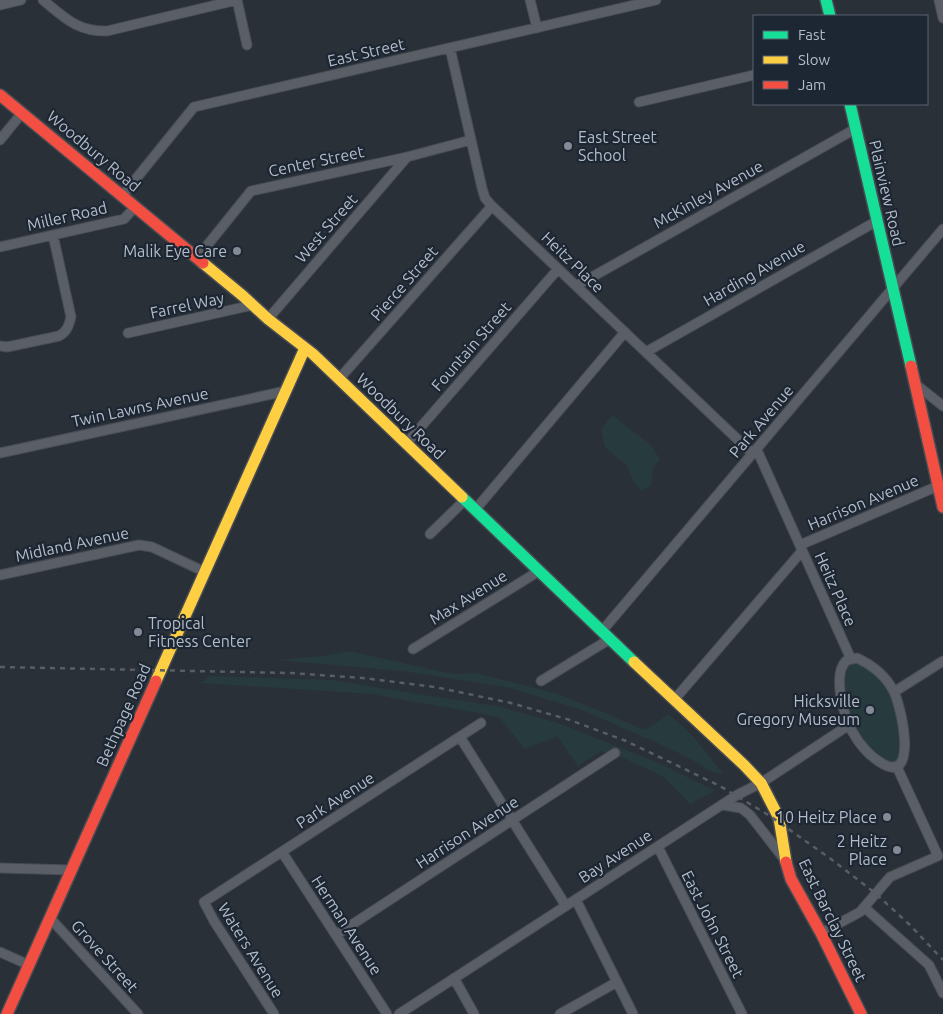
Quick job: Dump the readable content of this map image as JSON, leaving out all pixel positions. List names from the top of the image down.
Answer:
{
  "streets": {
    "main road": [
      "Woodbury Road",
      "Plainview Road",
      "Bethpage Road",
      "East Barclay Street"
    ],
    "street": [
      "East Street",
      "Center Street",
      "McKinley Avenue",
      "Miller Road",
      "West Street",
      "Heitz Place",
      "Harding Avenue",
      "Pierce Street",
      "Farrel Way",
      "Fountain Street",
      "Twin Lawns Avenue",
      "Park Avenue",
      "Harrison Avenue",
      "Midland Avenue",
      "Max Avenue",
      "Bay Avenue",
      "East John Street",
      "Herman Avenue",
      "Waters Avenue",
      "Grove Street"
    ]
  },
  "crossings": [
    ["East Street", "Woodbury Road"],
    ["East Street", "Heitz Place"],
    ["Woodbury Road", "Center Street"],
    ["Woodbury Road", "Miller Road"],
    ["Woodbury Road", "West Street"],
    ["Woodbury Road", "Pierce Street"],
    ["Woodbury Road", "Farrel Way"],
    ["Woodbury Road", "Fountain Street"],
    ["Woodbury Road", "Park Avenue"],
    ["Woodbury Road", "Harrison Avenue"],
    ["Woodbury Road", "Max Avenue"],
    ["Woodbury Road", "Bethpage Road"],
    ["Woodbury Road", "Bay Avenue"],
    ["Woodbury Road", "East Barclay Street"],
    ["Center Street", "West Street"],
    ["Center Street", "Heitz Place"],
    ["Plainview Road", "McKinley Avenue"],
    ["Plainview Road", "Harding Avenue"],
    ["Plainview Road", "Park Avenue"],
    ["Plainview Road", "Harrison Avenue"],
    ["McKinley Avenue", "Heitz Place"],
    ["Heitz Place", "Harding Avenue"],
    ["Heitz Place", "Pierce Street"],
    ["Heitz Place", "Fountain Street"],
    ["Heitz Place", "Park Avenue"],
    ["Heitz Place", "Harrison Avenue"],
    ["Twin Lawns Avenue", "Bethpage Road"],
    ["Park Avenue", "Herman Avenue"],
    ["Park Avenue", "Waters Avenue"],
    ["Harrison Avenue", "Herman Avenue"],
    ["Midland Avenue", "Bethpage Road"],
    ["Bethpage Road", "Grove Street"],
    ["Bay Avenue", "East Barclay Street"],
    ["Bay Avenue", "East John Street"]
  ],
  "places": [
    "East Street School",
    "Malik Eye Care",
    "Tropical Fitness Center",
    "Hicksville Gregory Museum",
    "10 Heitz Place",
    "2 Heitz Place"
  ],
  "legend": ["Fast", "Slow", "Jam"]
}
